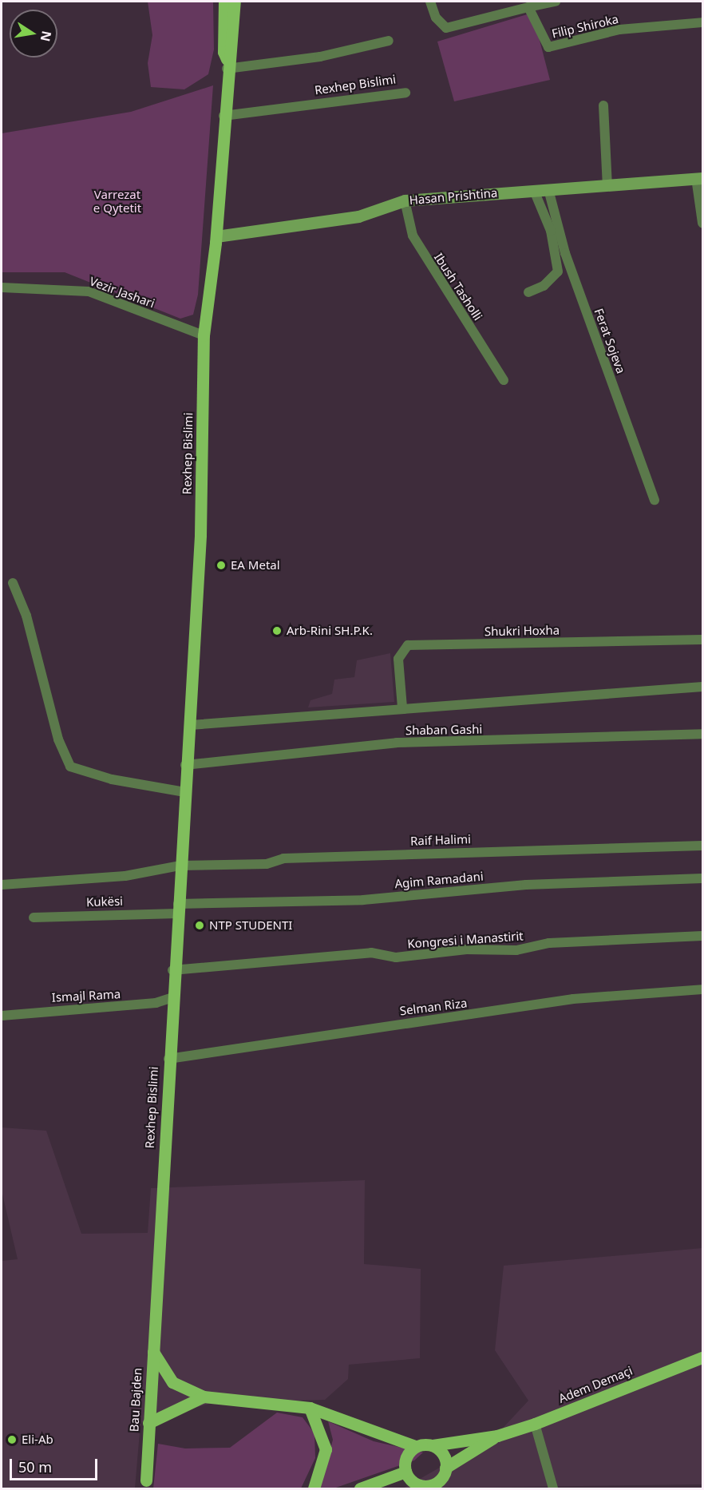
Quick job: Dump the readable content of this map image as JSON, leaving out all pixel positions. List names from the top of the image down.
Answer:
{
  "streets": {
    "main road": ["Rexhep Bislimi", "Adem Demaçi", "Bau Bajden"],
    "street": [
      "Filip Shiroka",
      "Hasan Prishtina",
      "Ibush Tasholli",
      "Vezir Jashari",
      "Ferat Sojeva",
      "Shukri Hoxha",
      "Shaban Gashi",
      "Raif Halimi",
      "Agim Ramadani",
      "Kukësi",
      "Kongresi i Manastirit",
      "Ismajl Rama",
      "Selman Riza"
    ]
  },
  "crossings": [
    ["Rexhep Bislimi", "Hasan Prishtina"],
    ["Rexhep Bislimi", "Vezir Jashari"],
    ["Rexhep Bislimi", "Shaban Gashi"],
    ["Rexhep Bislimi", "Raif Halimi"],
    ["Rexhep Bislimi", "Agim Ramadani"],
    ["Rexhep Bislimi", "Kukësi"],
    ["Rexhep Bislimi", "Kongresi i Manastirit"],
    ["Rexhep Bislimi", "Ismajl Rama"],
    ["Rexhep Bislimi", "Selman Riza"],
    ["Rexhep Bislimi", "Bau Bajden"],
    ["Hasan Prishtina", "Ibush Tasholli"],
    ["Hasan Prishtina", "Ferat Sojeva"],
    ["Agim Ramadani", "Kukësi"]
  ],
  "parks": ["Varrezat e Qytetit"],
  "places": [
    "EA Metal",
    "Arb-Rini SH.P.K.",
    "NTP STUDENTI",
    "Eli-Ab"
  ],
  "scale_bar": "50 m",
  "north": "right"
}
